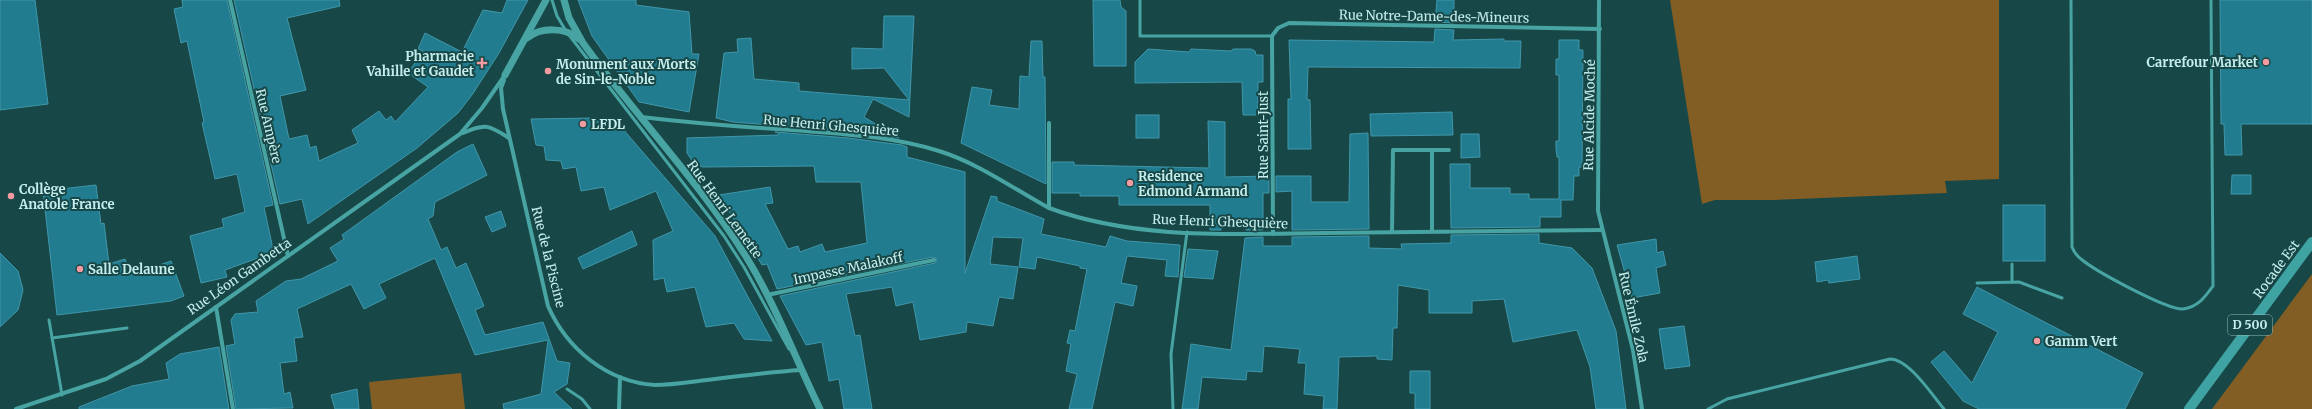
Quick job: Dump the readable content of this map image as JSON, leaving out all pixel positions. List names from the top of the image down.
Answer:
{
  "streets": {
    "main road": ["Rocade Est", "D 500"],
    "street": [
      "Rue Notre-Dame-des-Mineurs",
      "Rue Alcide Moché",
      "Rue Henri Ghesquière",
      "Rue Ampère",
      "Rue Saint-Just",
      "Rue Henri Lemette",
      "Rue de la Piscine",
      "Impasse Malakoff",
      "Rue Léon Gambetta",
      "Rue Émile Zola"
    ]
  },
  "crossings": [
    ["Rue Notre-Dame-des-Mineurs", "Rue Alcide Moché"],
    ["Rue Notre-Dame-des-Mineurs", "Rue Saint-Just"],
    ["Rue Alcide Moché", "Rue Henri Ghesquière"],
    ["Rue Alcide Moché", "Rue Émile Zola"],
    ["Rue Henri Ghesquière", "Rue Saint-Just"],
    ["Rue Henri Ghesquière", "Rue Henri Lemette"],
    ["Rue Henri Ghesquière", "Rue Émile Zola"],
    ["Rue Ampère", "Rue Léon Gambetta"],
    ["Rue Henri Lemette", "Rue de la Piscine"],
    ["Rue Henri Lemette", "Impasse Malakoff"],
    ["Rue de la Piscine", "Rue Léon Gambetta"]
  ],
  "places": {
    "other": [
      "Carrefour Market",
      "Monument aux Morts de Sin-le-Noble",
      "LFDL",
      "Residence Edmond Armand",
      "Collège Anatole France",
      "Salle Delaune",
      "Gamm Vert"
    ],
    "health": ["Pharmacie Vahille et Gaudet"]
  }
}
